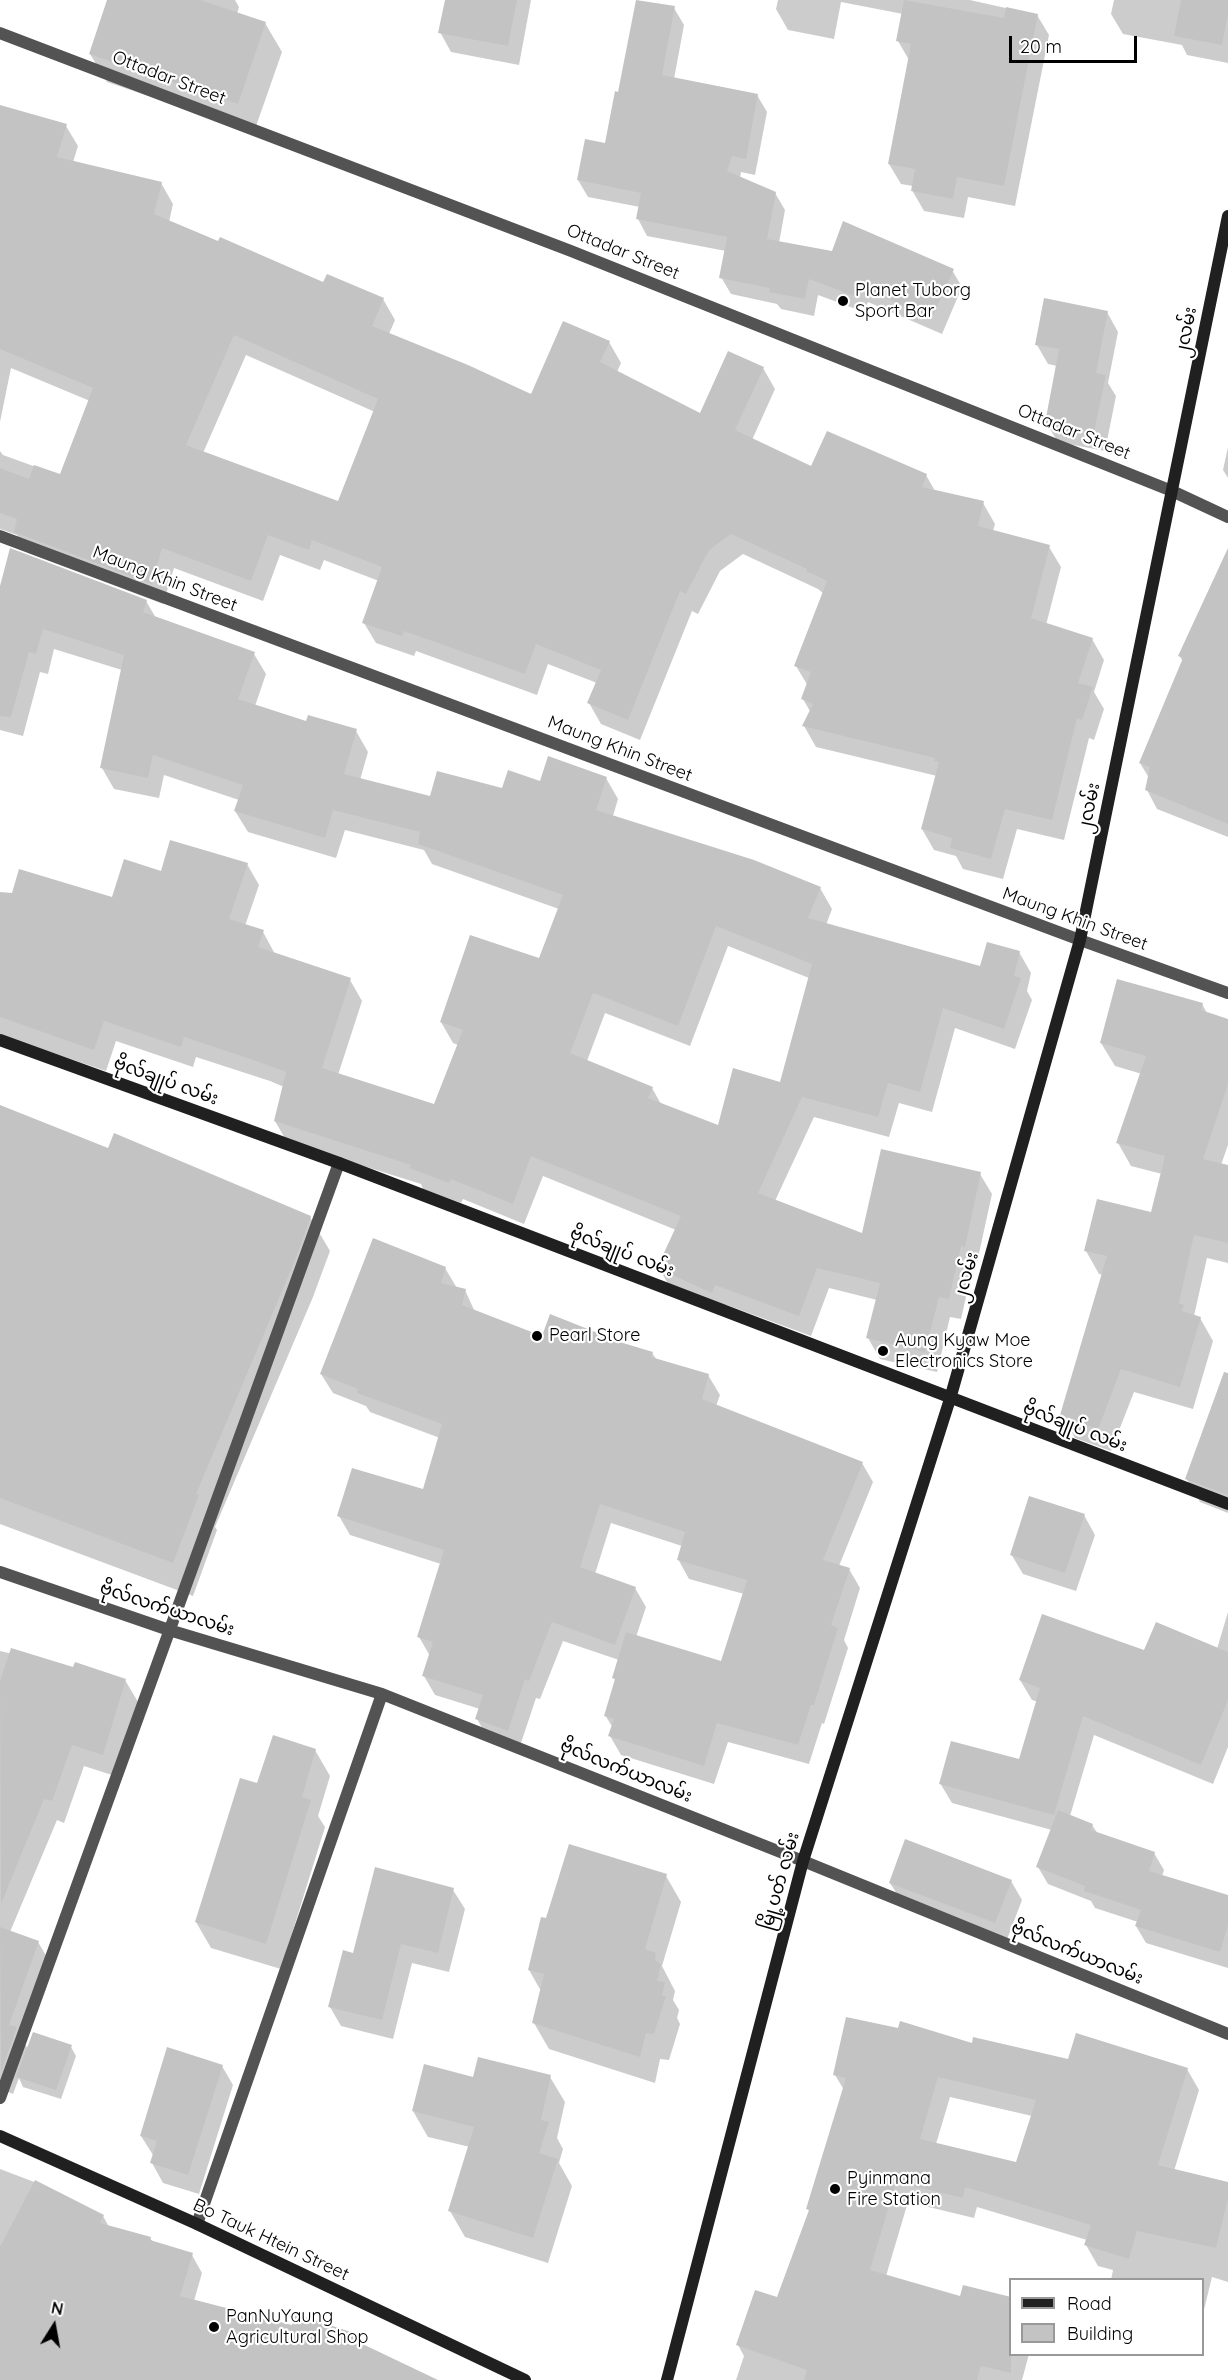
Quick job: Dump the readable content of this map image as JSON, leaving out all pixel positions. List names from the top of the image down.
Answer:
{
  "streets": {
    "street": [
      "Ottadar Street",
      "၂လမ်း",
      "Maung Khin Street",
      "ဗိုလ်ချုပ် လမ်း",
      "ဗိုလ်လက်ယာလမ်း",
      "မြို့ပတ် လမ်း",
      "Bo Tauk Htein Street"
    ]
  },
  "crossings": [
    ["Ottadar Street", "၂လမ်း"],
    ["၂လမ်း", "Maung Khin Street"],
    ["၂လမ်း", "ဗိုလ်ချုပ် လမ်း"],
    ["၂လမ်း", "မြို့ပတ် လမ်း"],
    ["ဗိုလ်ချုပ် လမ်း", "မြို့ပတ် လမ်း"],
    ["ဗိုလ်လက်ယာလမ်း", "မြို့ပတ် လမ်း"]
  ],
  "places": [
    "Planet Tuborg Sport Bar",
    "Pearl Store",
    "Aung Kyaw Moe Electronics Store",
    "Pyinmana Fire Station",
    "PanNuYaung Agricultural Shop"
  ],
  "legend": ["Road", "Building"],
  "scale_bar": "20 m",
  "north": "top"
}
